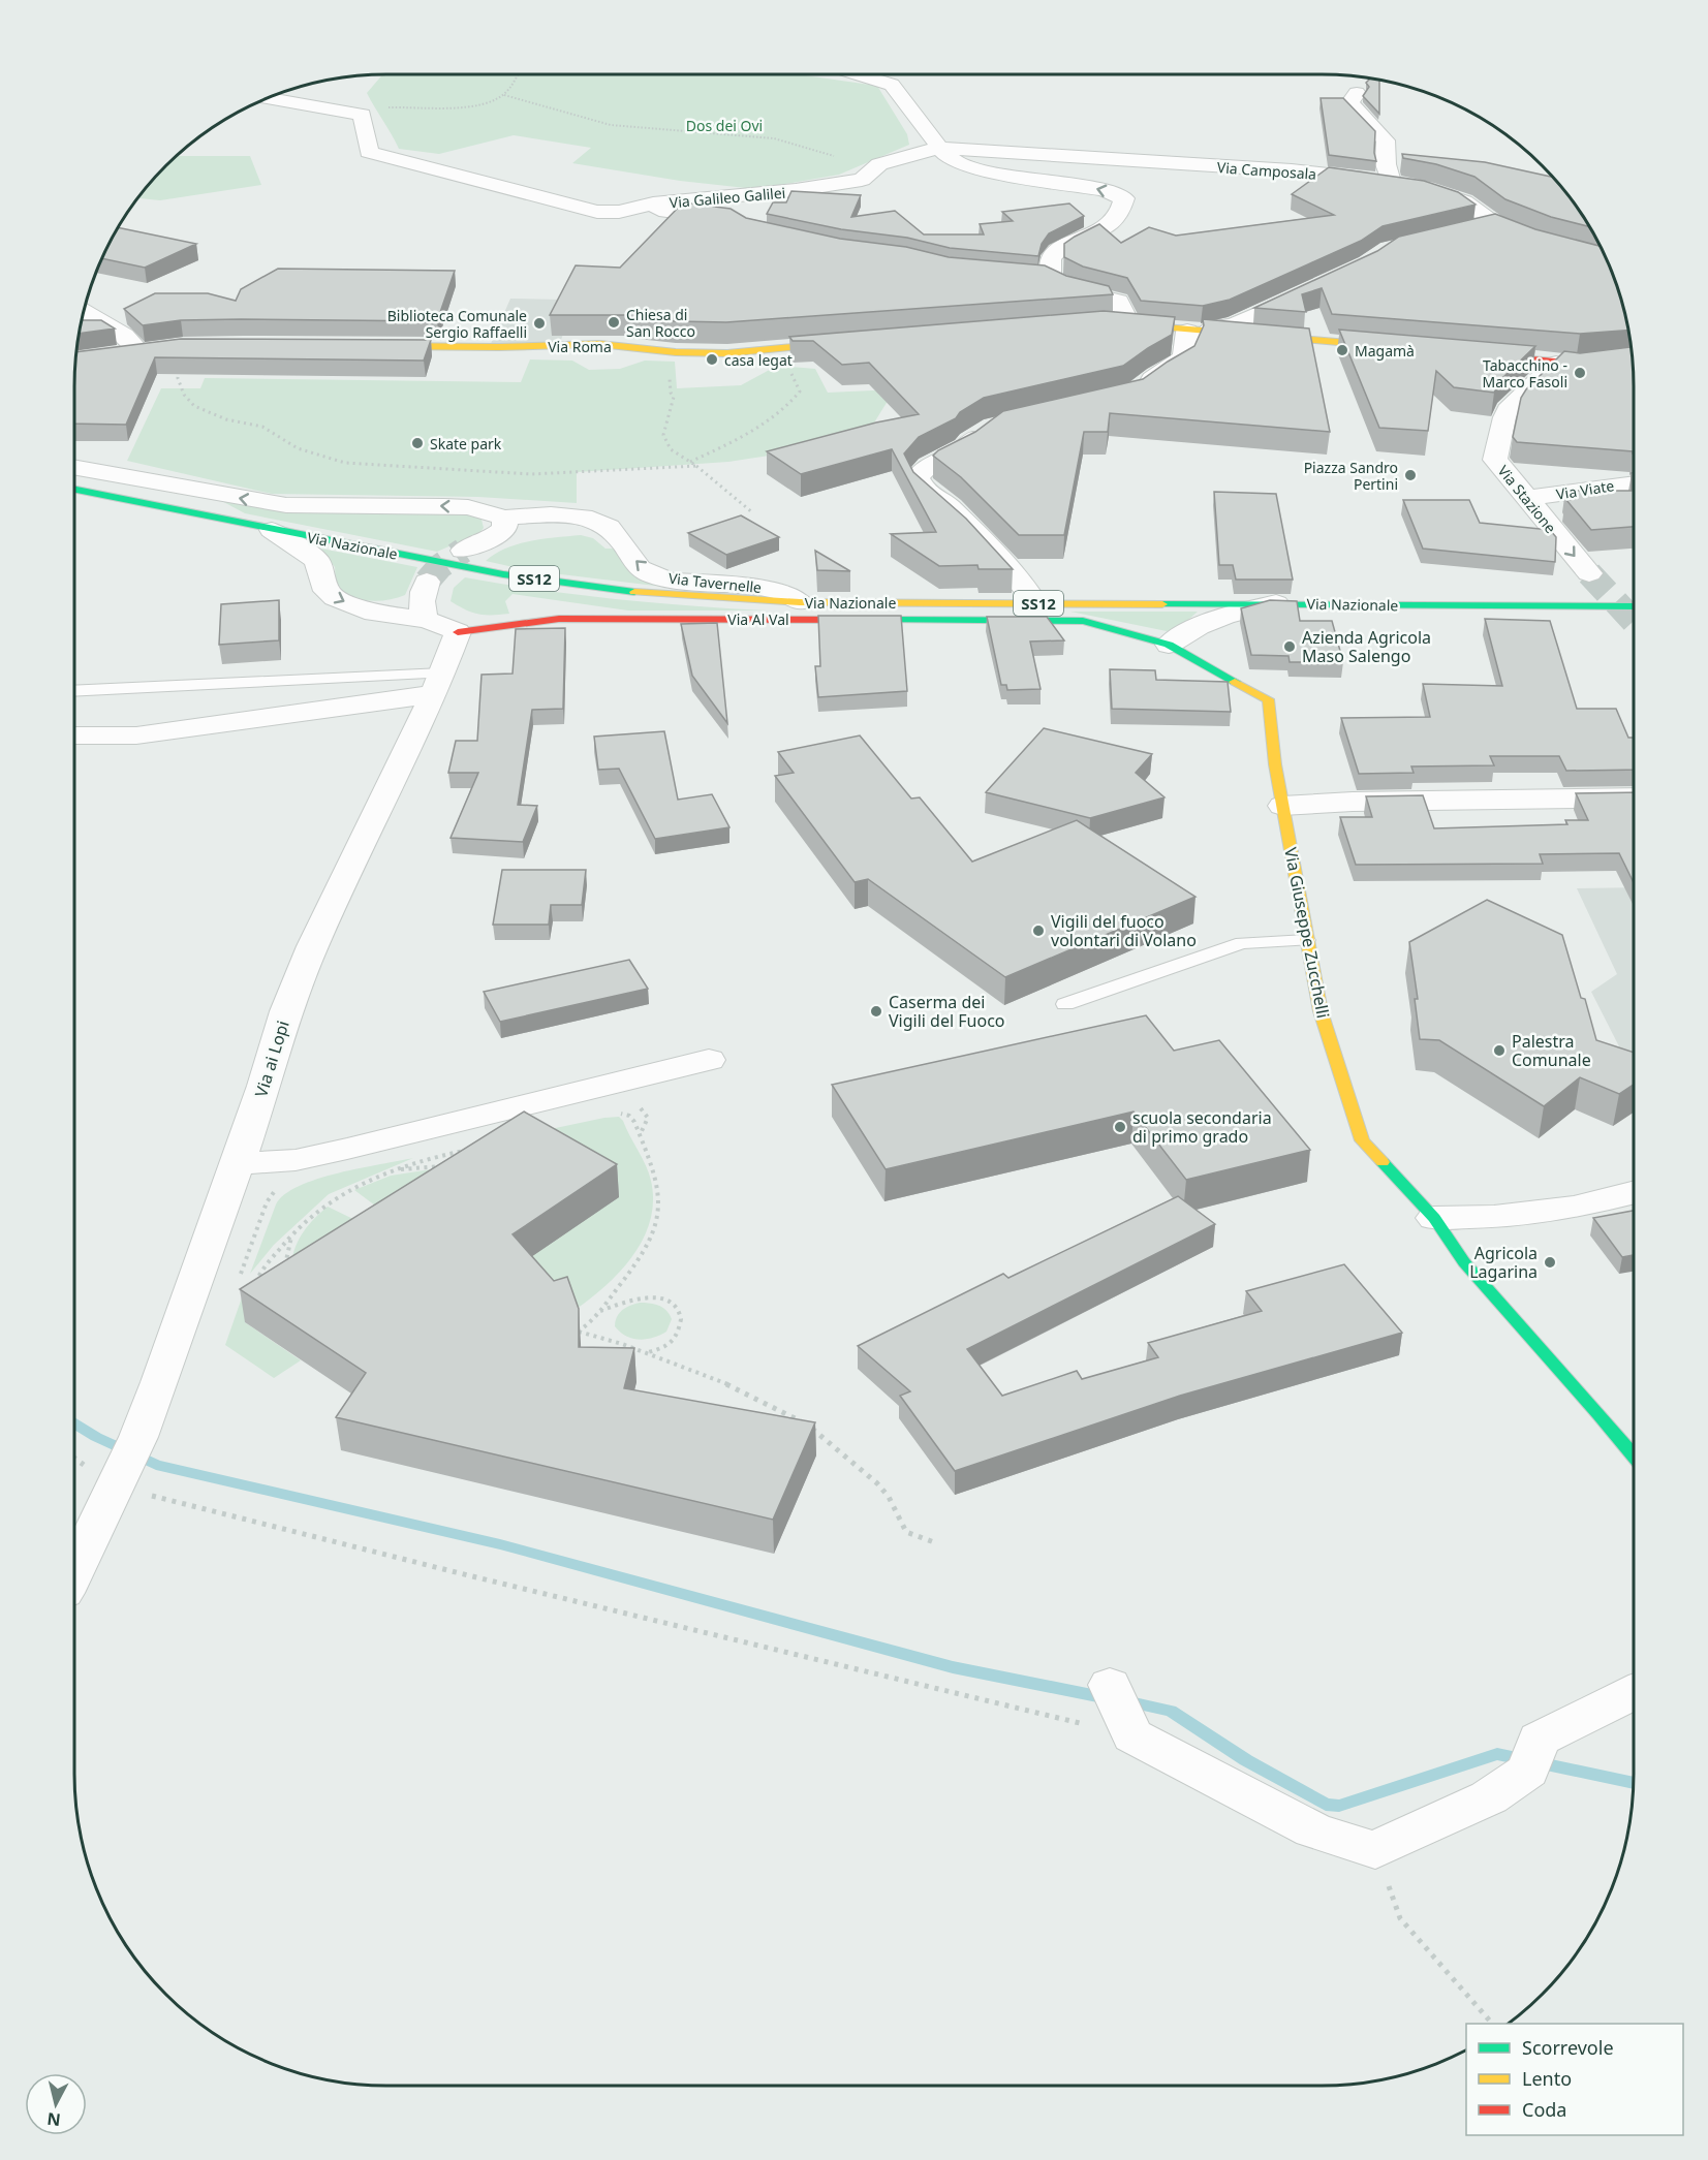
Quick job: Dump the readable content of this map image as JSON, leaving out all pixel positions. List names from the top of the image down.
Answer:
{
  "streets": {
    "street": [
      "Via Camposala",
      "Via Galileo Galilei",
      "Via Roma",
      "Via Viate",
      "Via Stazione",
      "Via Nazionale",
      "SS12",
      "Via Tavernelle",
      "Via Al Val",
      "Via Giuseppe Zucchelli",
      "Via ai Lopi"
    ]
  },
  "crossings": [
    ["Via Camposala", "Via Galileo Galilei"],
    ["Via Viate", "Via Stazione"],
    ["Via Nazionale", "Via Tavernelle"],
    ["Via Al Val", "Via Giuseppe Zucchelli"]
  ],
  "one_way": ["Via Stazione"],
  "parks": ["Dos dei Ovi"],
  "places": [
    "Chiesa di San Rocco",
    "Biblioteca Comunale Sergio Raffaelli",
    "Magamà",
    "casa legat",
    "Tabacchino - Marco Fasoli",
    "Skate park",
    "Piazza Sandro Pertini",
    "Azienda Agricola Maso Salengo",
    "Vigili del fuoco volontari di Volano",
    "Caserma dei Vigili del Fuoco",
    "Palestra Comunale",
    "scuola secondaria di primo grado",
    "Agricola Lagarina"
  ],
  "legend": ["Scorrevole", "Lento", "Coda"],
  "north": "bottom"
}
